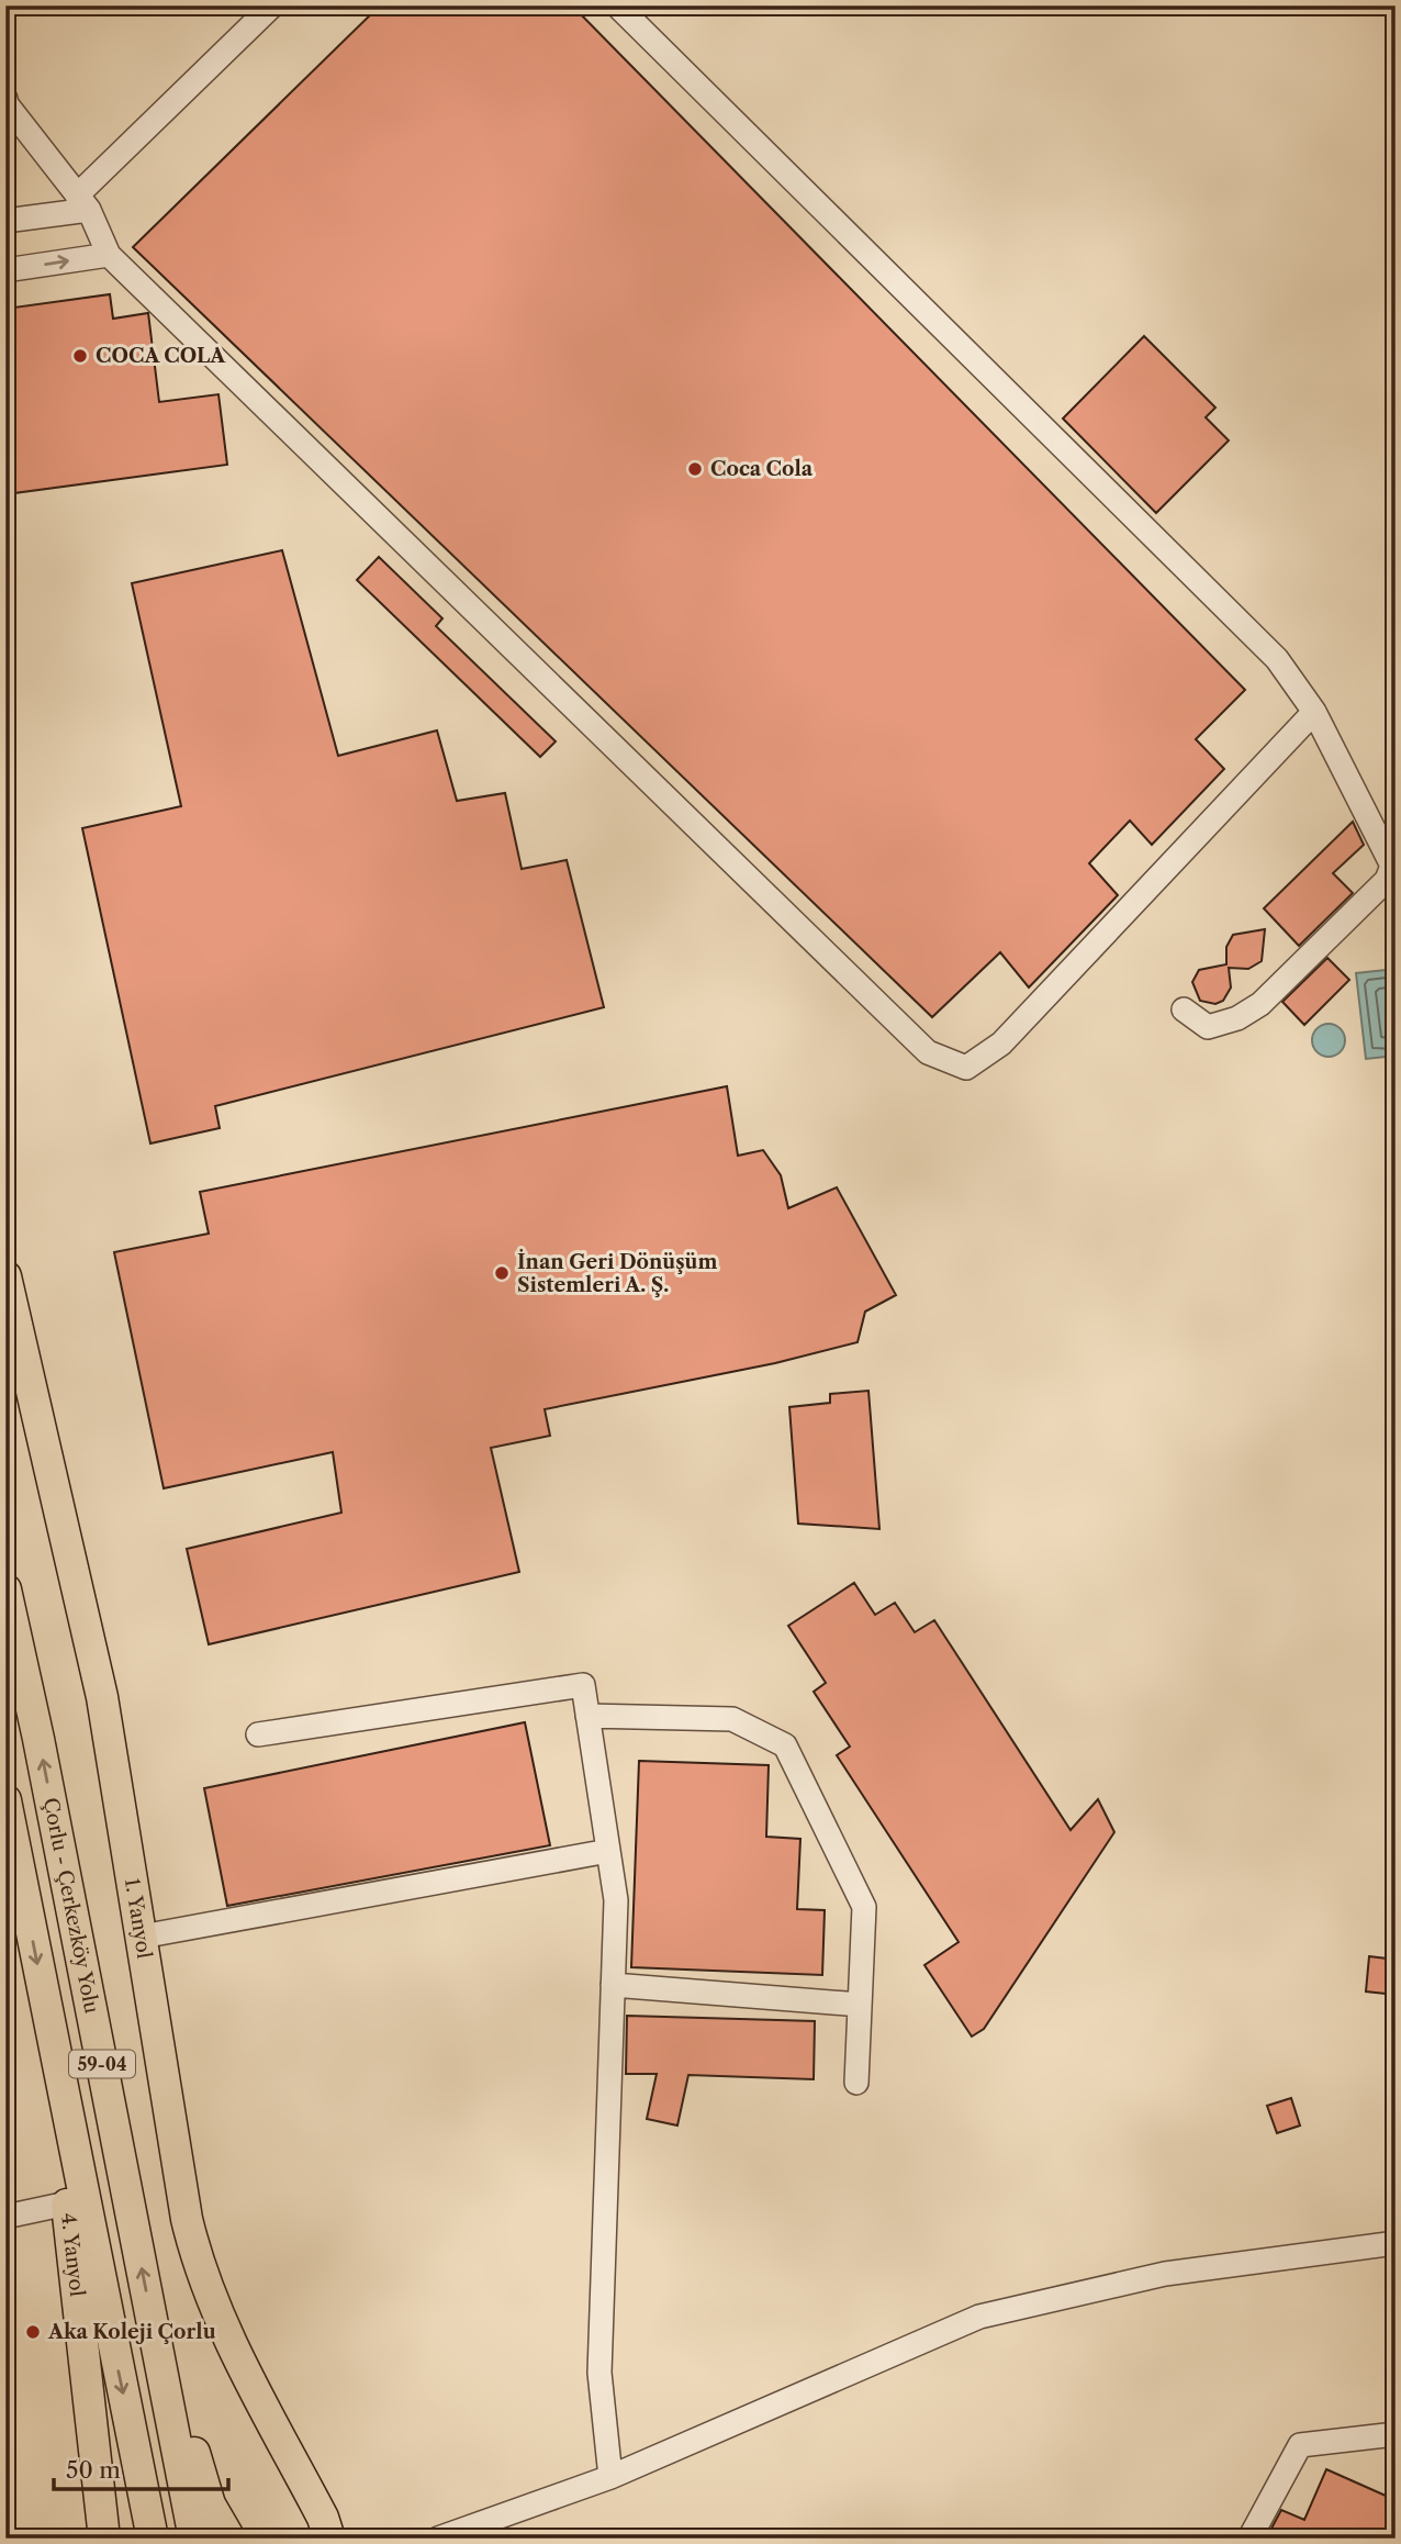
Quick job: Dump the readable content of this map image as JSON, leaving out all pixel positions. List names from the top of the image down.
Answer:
{
  "streets": {
    "main road": [
      "Çorlu - Çerkezköy Yolu",
      "1. Yanyol",
      "59-04",
      "4. Yanyol"
    ]
  },
  "crossings": [
    ["59-04", "4. Yanyol"]
  ],
  "places": [
    "COCA COLA",
    "Coca Cola",
    "İnan Geri Dönüşüm Sistemleri A. Ş.",
    "Aka Koleji Çorlu"
  ],
  "scale_bar": "50 m"
}
